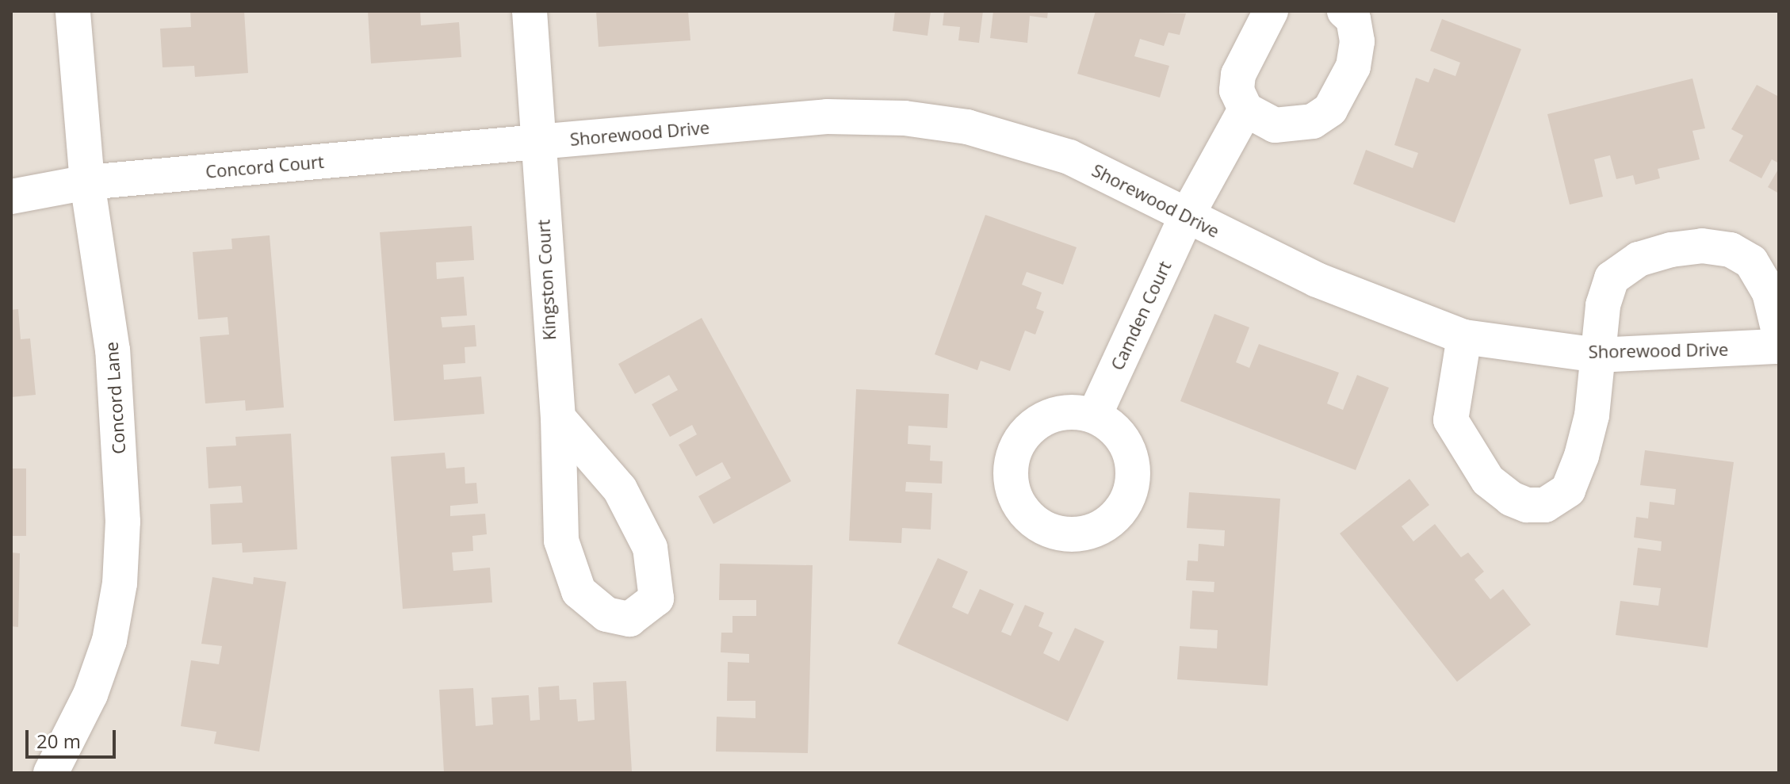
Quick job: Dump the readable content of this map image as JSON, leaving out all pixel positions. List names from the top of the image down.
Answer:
{
  "streets": {
    "street": [
      "Shorewood Drive",
      "Concord Court",
      "Kingston Court",
      "Camden Court",
      "Concord Lane"
    ]
  },
  "crossings": [
    ["Shorewood Drive", "Concord Court"],
    ["Shorewood Drive", "Kingston Court"],
    ["Shorewood Drive", "Camden Court"],
    ["Concord Court", "Kingston Court"],
    ["Concord Court", "Concord Lane"]
  ],
  "scale_bar": "20 m"
}
